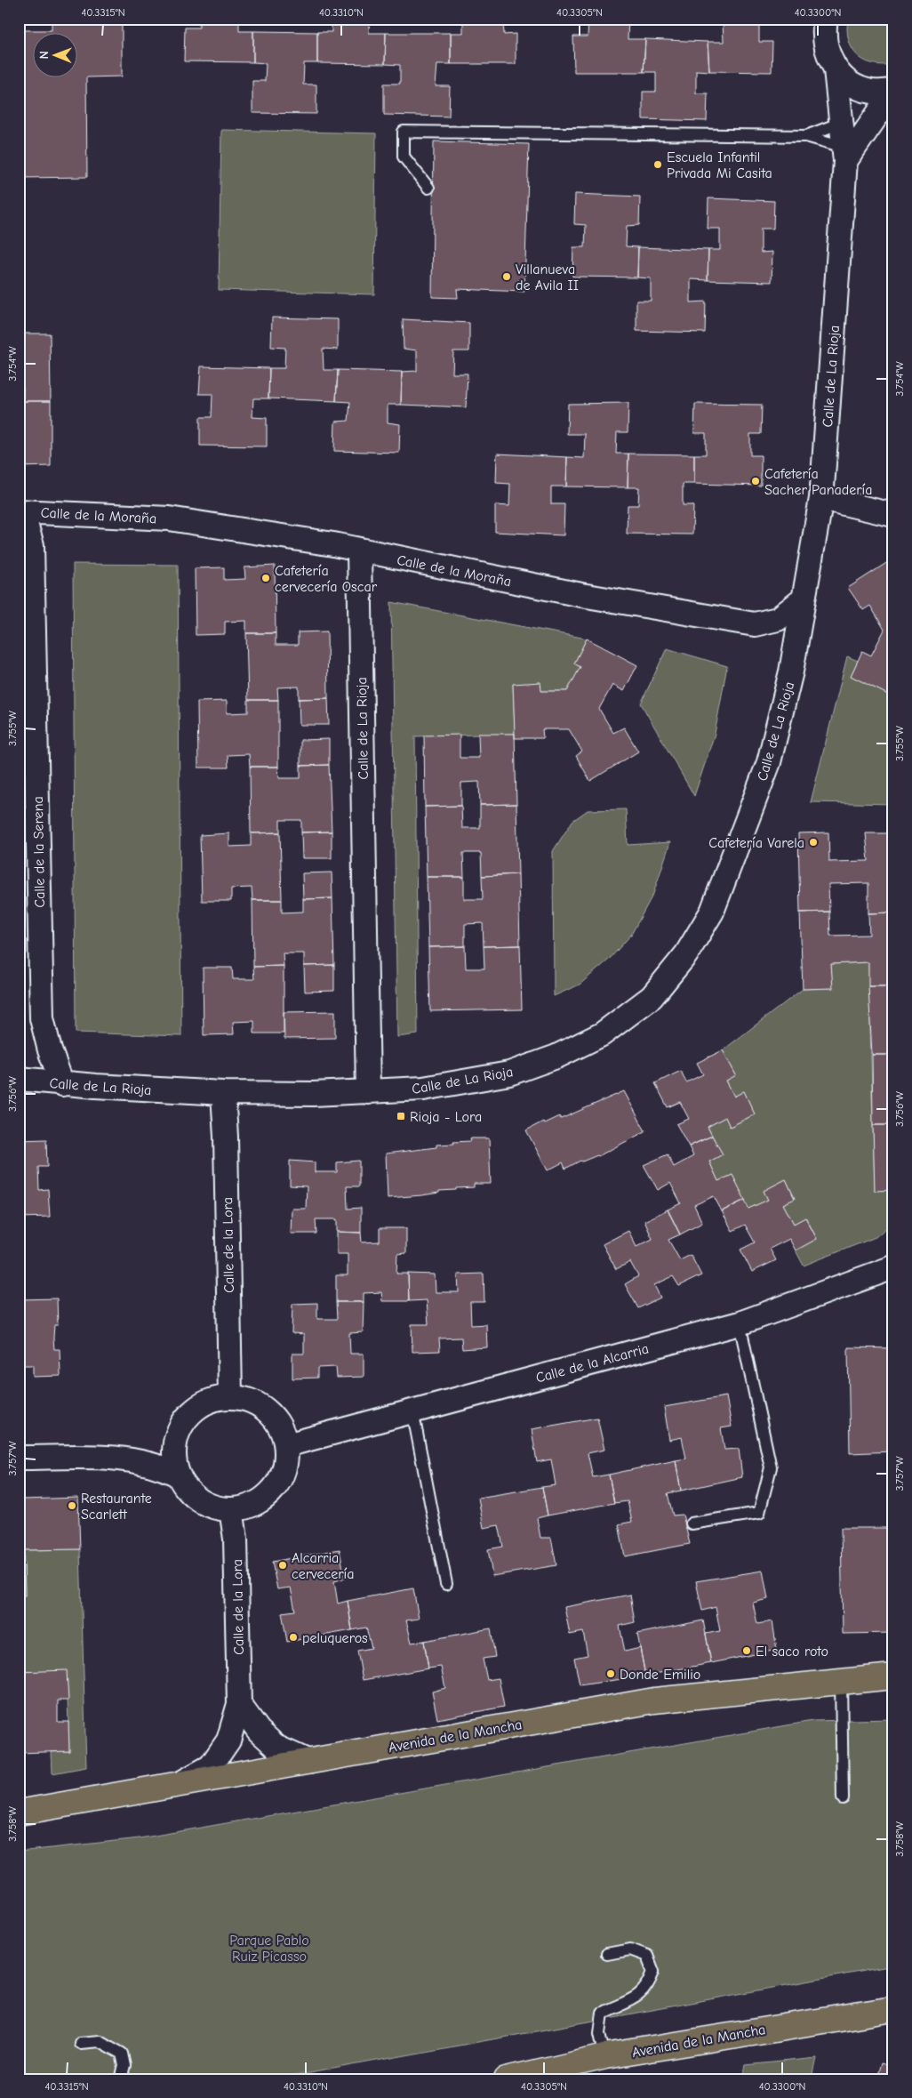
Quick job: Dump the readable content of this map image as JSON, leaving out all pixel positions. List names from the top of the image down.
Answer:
{
  "streets": {
    "main road": ["Avenida de la Mancha"],
    "street": [
      "Calle de La Rioja",
      "Calle de la Moraña",
      "Calle de la Serena",
      "Calle de la Lora",
      "Calle de la Alcarria"
    ]
  },
  "crossings": [
    ["Calle de La Rioja", "Calle de la Moraña"],
    ["Calle de La Rioja", "Calle de la Serena"],
    ["Calle de La Rioja", "Calle de la Lora"],
    ["Calle de la Moraña", "Calle de la Serena"],
    ["Calle de la Lora", "Calle de la Alcarria"],
    ["Calle de la Lora", "Avenida de la Mancha"]
  ],
  "parks": ["Parque Pablo Ruiz Picasso"],
  "places": {
    "other": [
      "Escuela Infantil Privada Mi Casita",
      "Villanueva de Avila II",
      "Cafetería Sacher Panadería",
      "Cafetería cervecería Oscar",
      "Cafetería Varela",
      "Restaurante Scarlett",
      "Alcarria cervecería",
      "peluqueros",
      "El saco roto",
      "Donde Emilio"
    ],
    "transit": ["Rioja - Lora"]
  },
  "north": "left",
  "coordinates": [
    "40.3315°N",
    "40.3310°N",
    "40.3305°N",
    "40.3300°N",
    "3.754°W",
    "3.755°W",
    "3.756°W",
    "3.757°W",
    "3.758°W"
  ]
}
